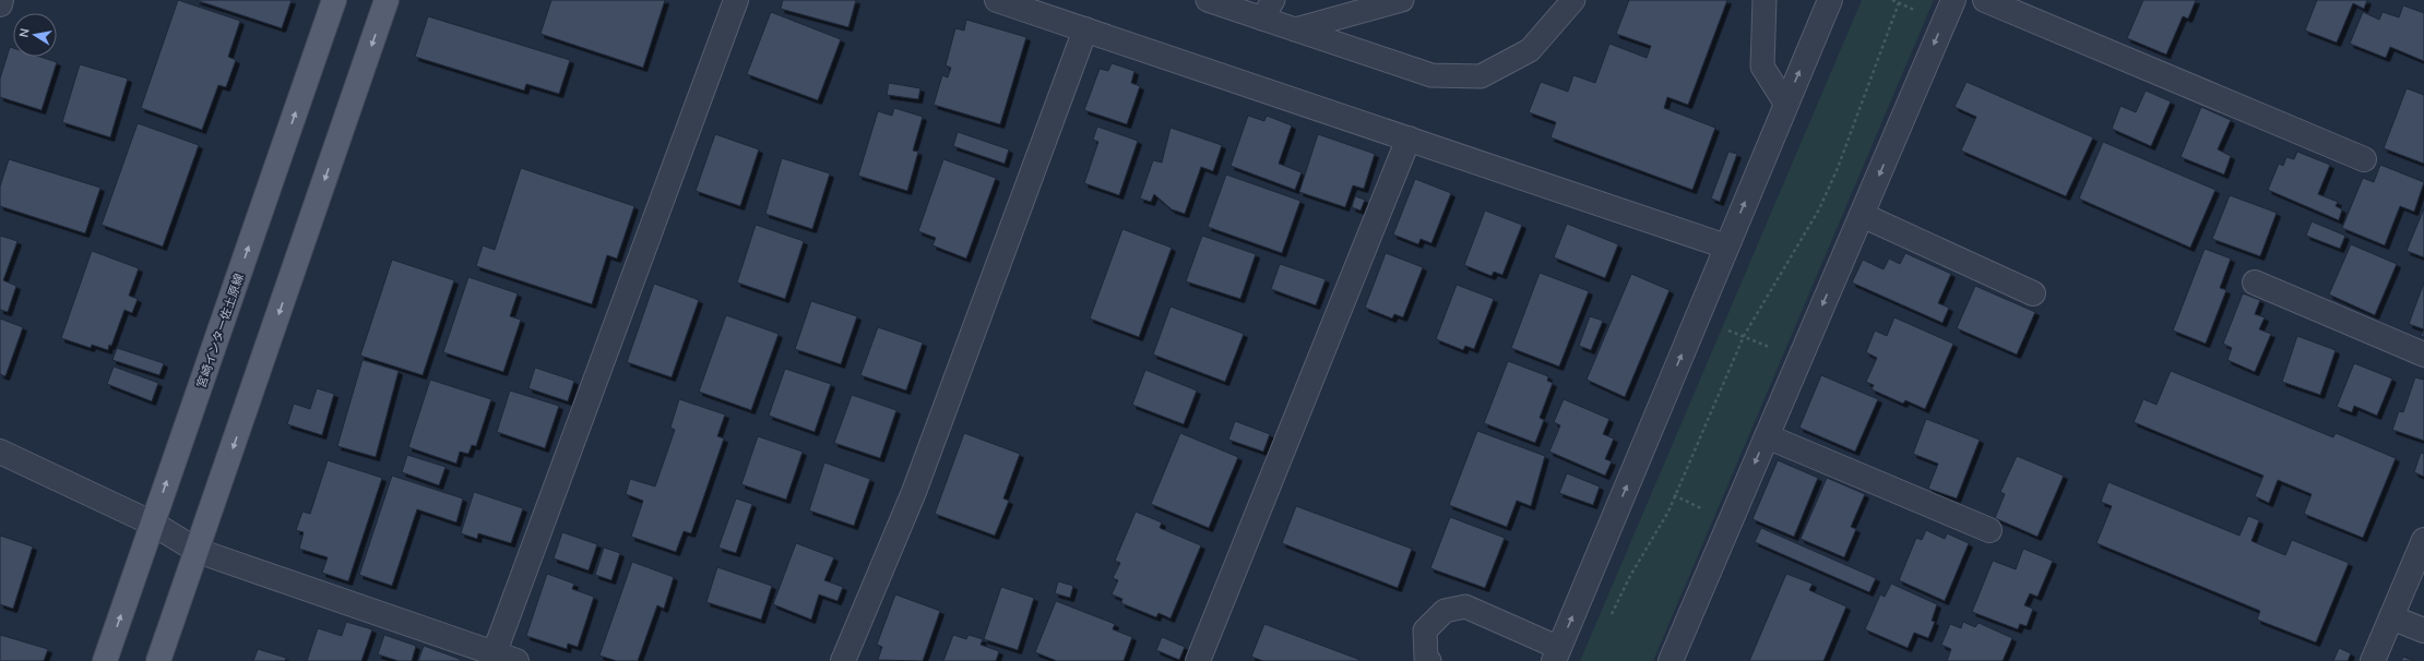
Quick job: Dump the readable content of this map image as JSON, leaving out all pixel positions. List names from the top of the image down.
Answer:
{
  "streets": {
    "main road": ["宮崎インター佐土原線"]
  },
  "north": "left"
}
